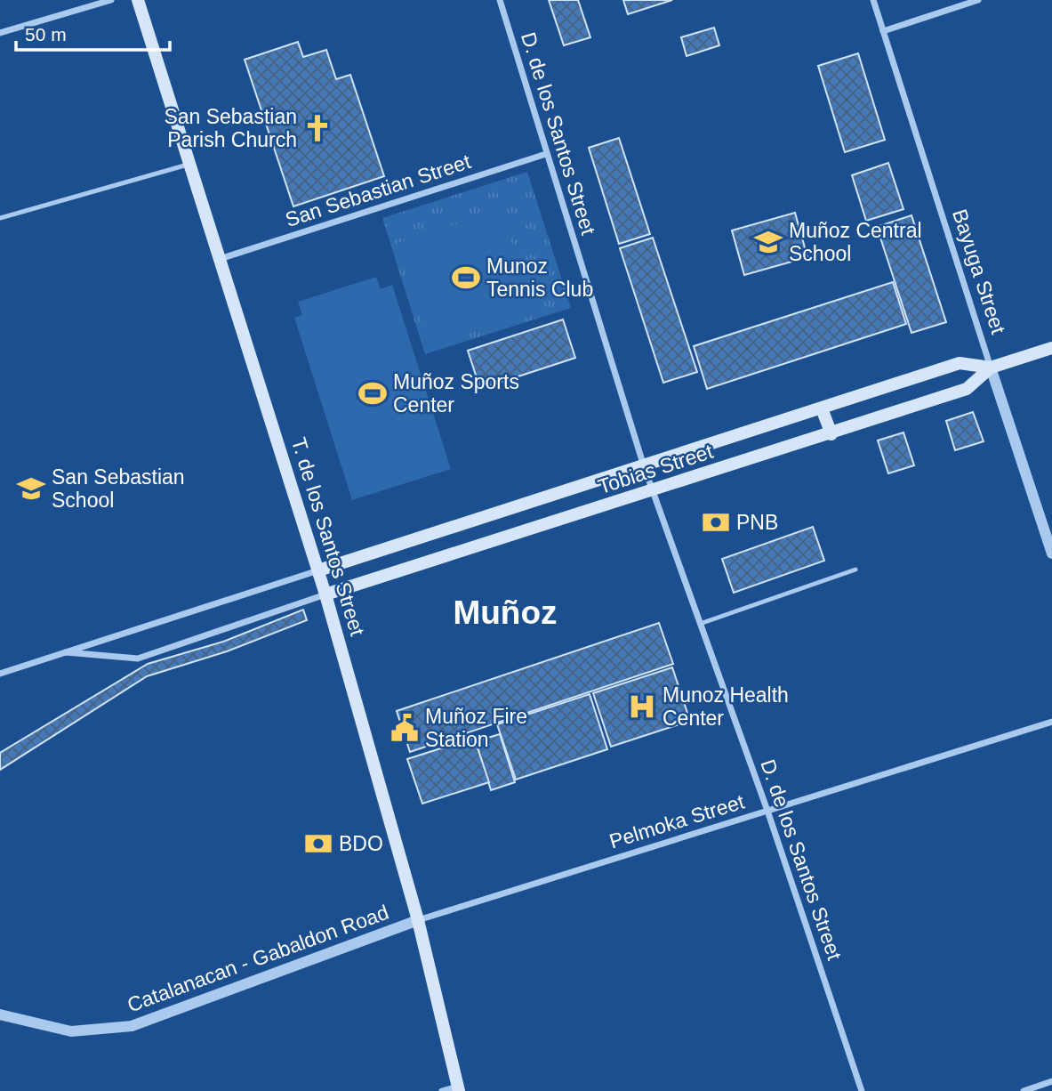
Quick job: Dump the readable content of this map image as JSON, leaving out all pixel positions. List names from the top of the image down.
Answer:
{
  "streets": {
    "main road": ["Tobias Street", "T. de los Santos Street"],
    "street": [
      "D. de los Santos Street",
      "San Sebastian Street",
      "Bayuga Street",
      "Pelmoka Street",
      "Catalanacan - Gabaldon Road"
    ]
  },
  "crossings": [
    ["D. de los Santos Street", "San Sebastian Street"],
    ["D. de los Santos Street", "Tobias Street"],
    ["D. de los Santos Street", "Pelmoka Street"],
    ["San Sebastian Street", "T. de los Santos Street"],
    ["Bayuga Street", "Tobias Street"],
    ["Tobias Street", "T. de los Santos Street"],
    ["T. de los Santos Street", "Pelmoka Street"],
    ["T. de los Santos Street", "Catalanacan - Gabaldon Road"],
    ["Pelmoka Street", "Catalanacan - Gabaldon Road"]
  ],
  "districts": ["Muñoz"],
  "places": {
    "church": ["San Sebastian Parish Church"],
    "school or university": ["Muñoz Central School", "San Sebastian School"],
    "sports": ["Munoz Tennis Club", "Muñoz Sports Center"],
    "bank": ["PNB", "BDO"],
    "hospital": ["Munoz Health Center"],
    "public building": ["Muñoz Fire Station"]
  },
  "scale_bar": "50 m"
}
